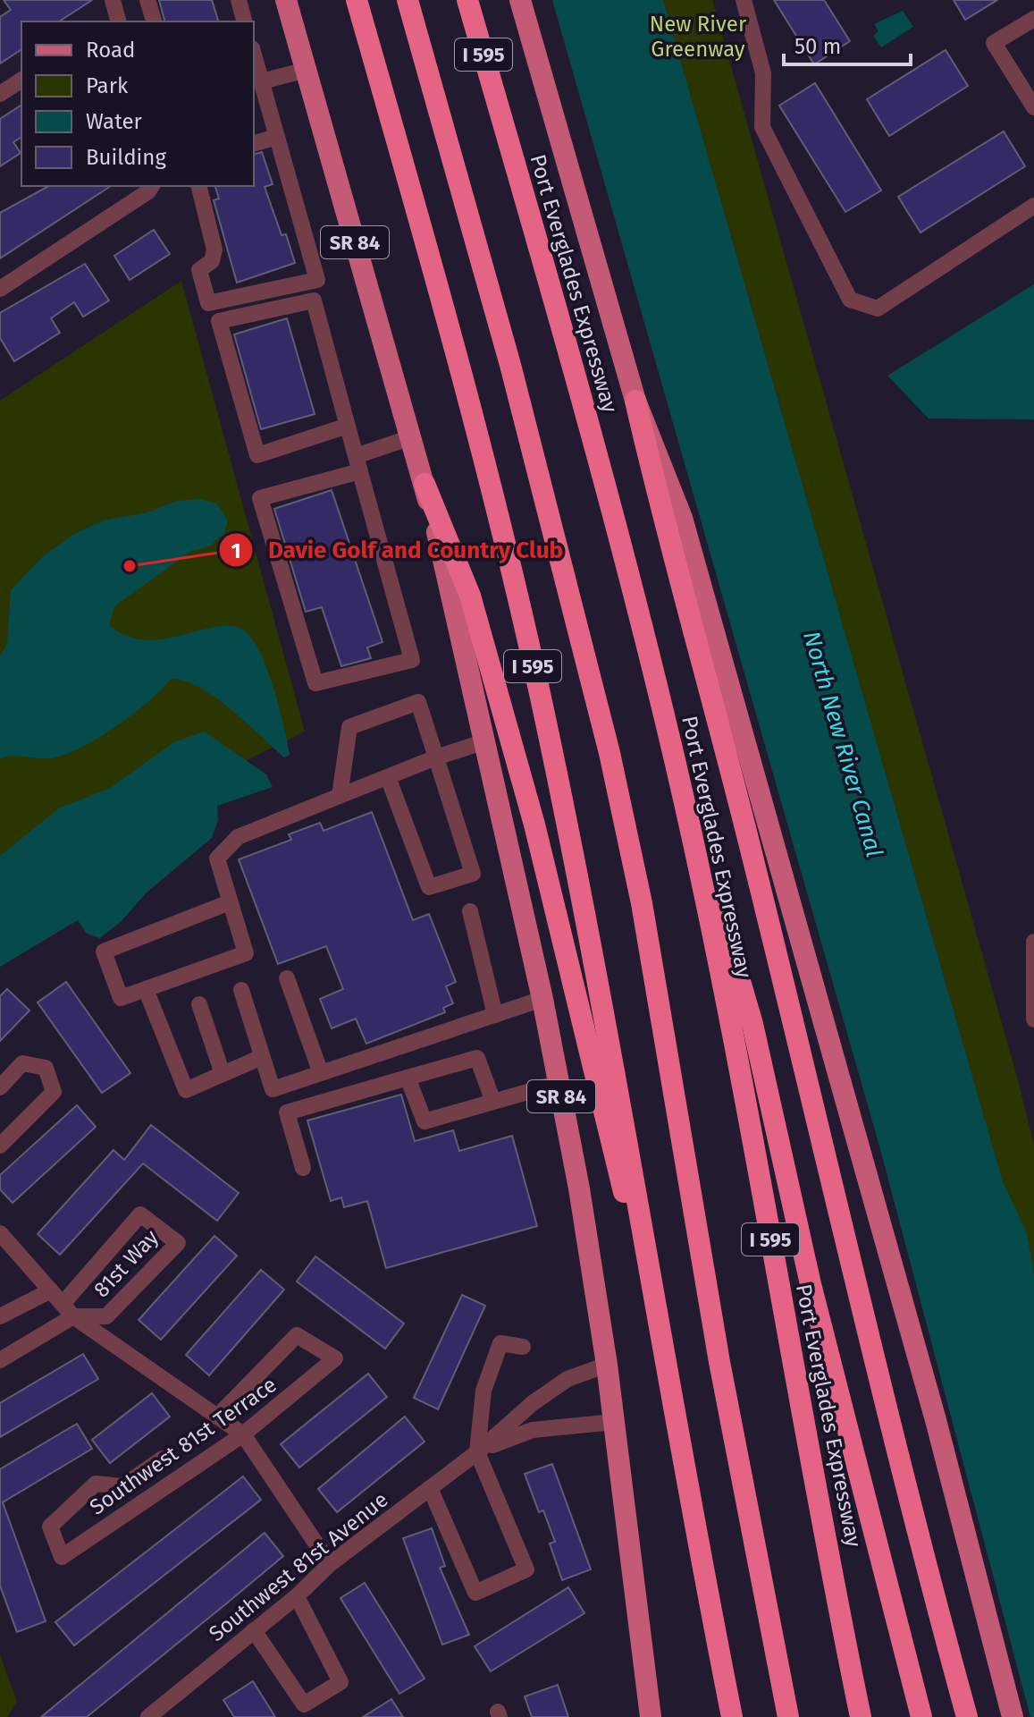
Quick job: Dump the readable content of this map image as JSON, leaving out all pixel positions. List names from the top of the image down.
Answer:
{
  "streets": {
    "highway": ["I 595", "Port Everglades Expressway"],
    "main road": ["SR 84"],
    "street": ["81st Way", "Southwest 81st Terrace", "Southwest 81st Avenue"]
  },
  "crossings": [
    ["SR 84", "Southwest 81st Avenue"]
  ],
  "water": ["North New River Canal"],
  "parks": ["New River Greenway"],
  "places": ["Davie Golf and Country Club"],
  "legend": [
    "Road",
    "Park",
    "Water",
    "Building"
  ],
  "scale_bar": "50 m"
}
